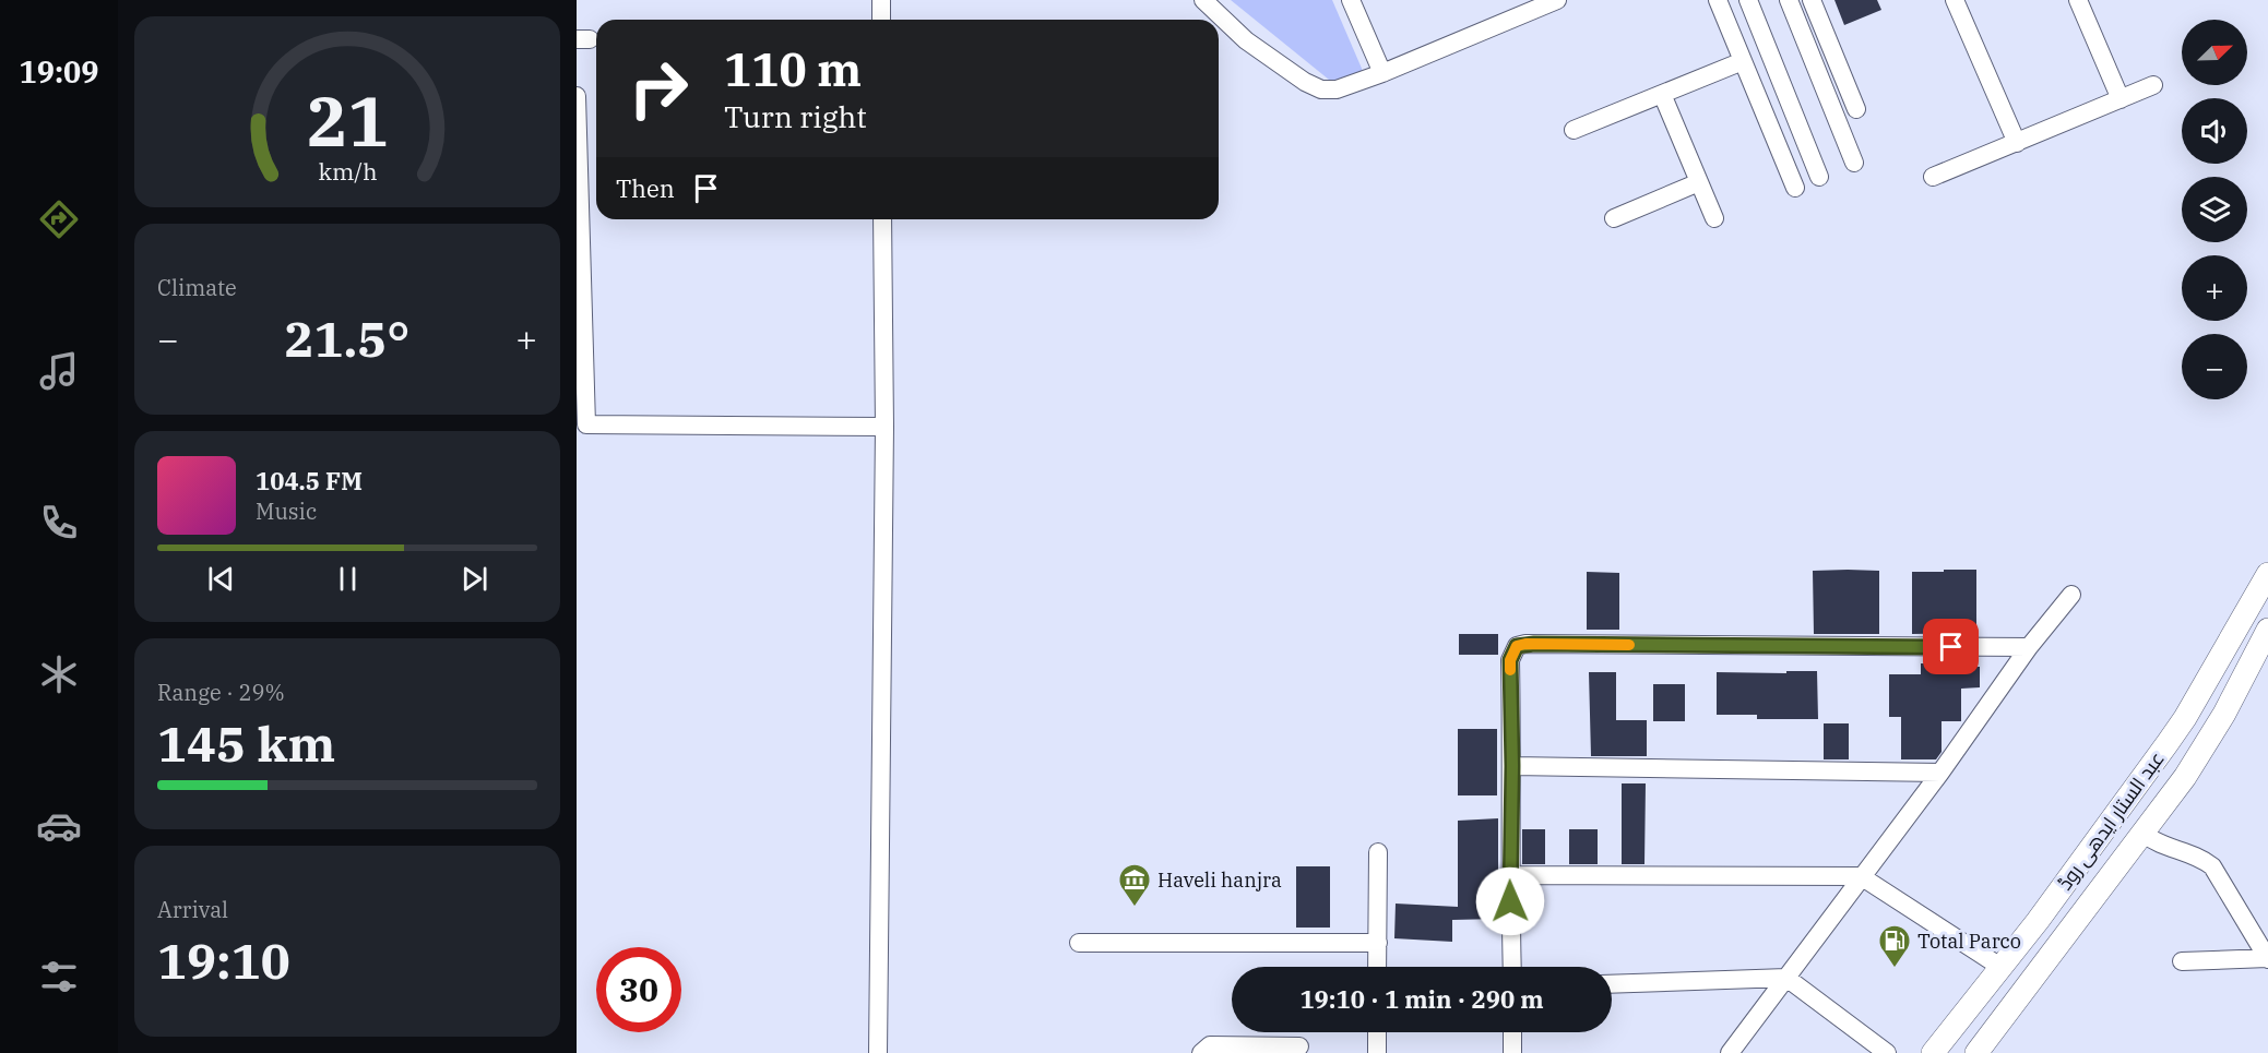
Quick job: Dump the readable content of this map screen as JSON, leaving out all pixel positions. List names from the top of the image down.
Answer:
{
  "streets": {
    "main road": ["عبد الستار ایدھی روڈ"]
  },
  "places": {
    "museum": ["Haveli hanjra"],
    "fuel station": ["Total Parco"]
  },
  "north": "top right",
  "page": {
    "tabs": "19:09",
    "map_buttons": ["+", "−"],
    "turn": ["110 m", "Turn right"],
    "then": "Then",
    "tile": [
      "Climate",
      ["Range · 29%", "145 km"],
      ["Arrival", "19:10"]
    ],
    "heat": ["−", "21.5°", "+"],
    "song": ["104.5 FM", "Music"],
    "limit": "30",
    "trip": "19:10 · 1 min · 290 m",
    "gauge": ["21", "km/h"]
  }
}
